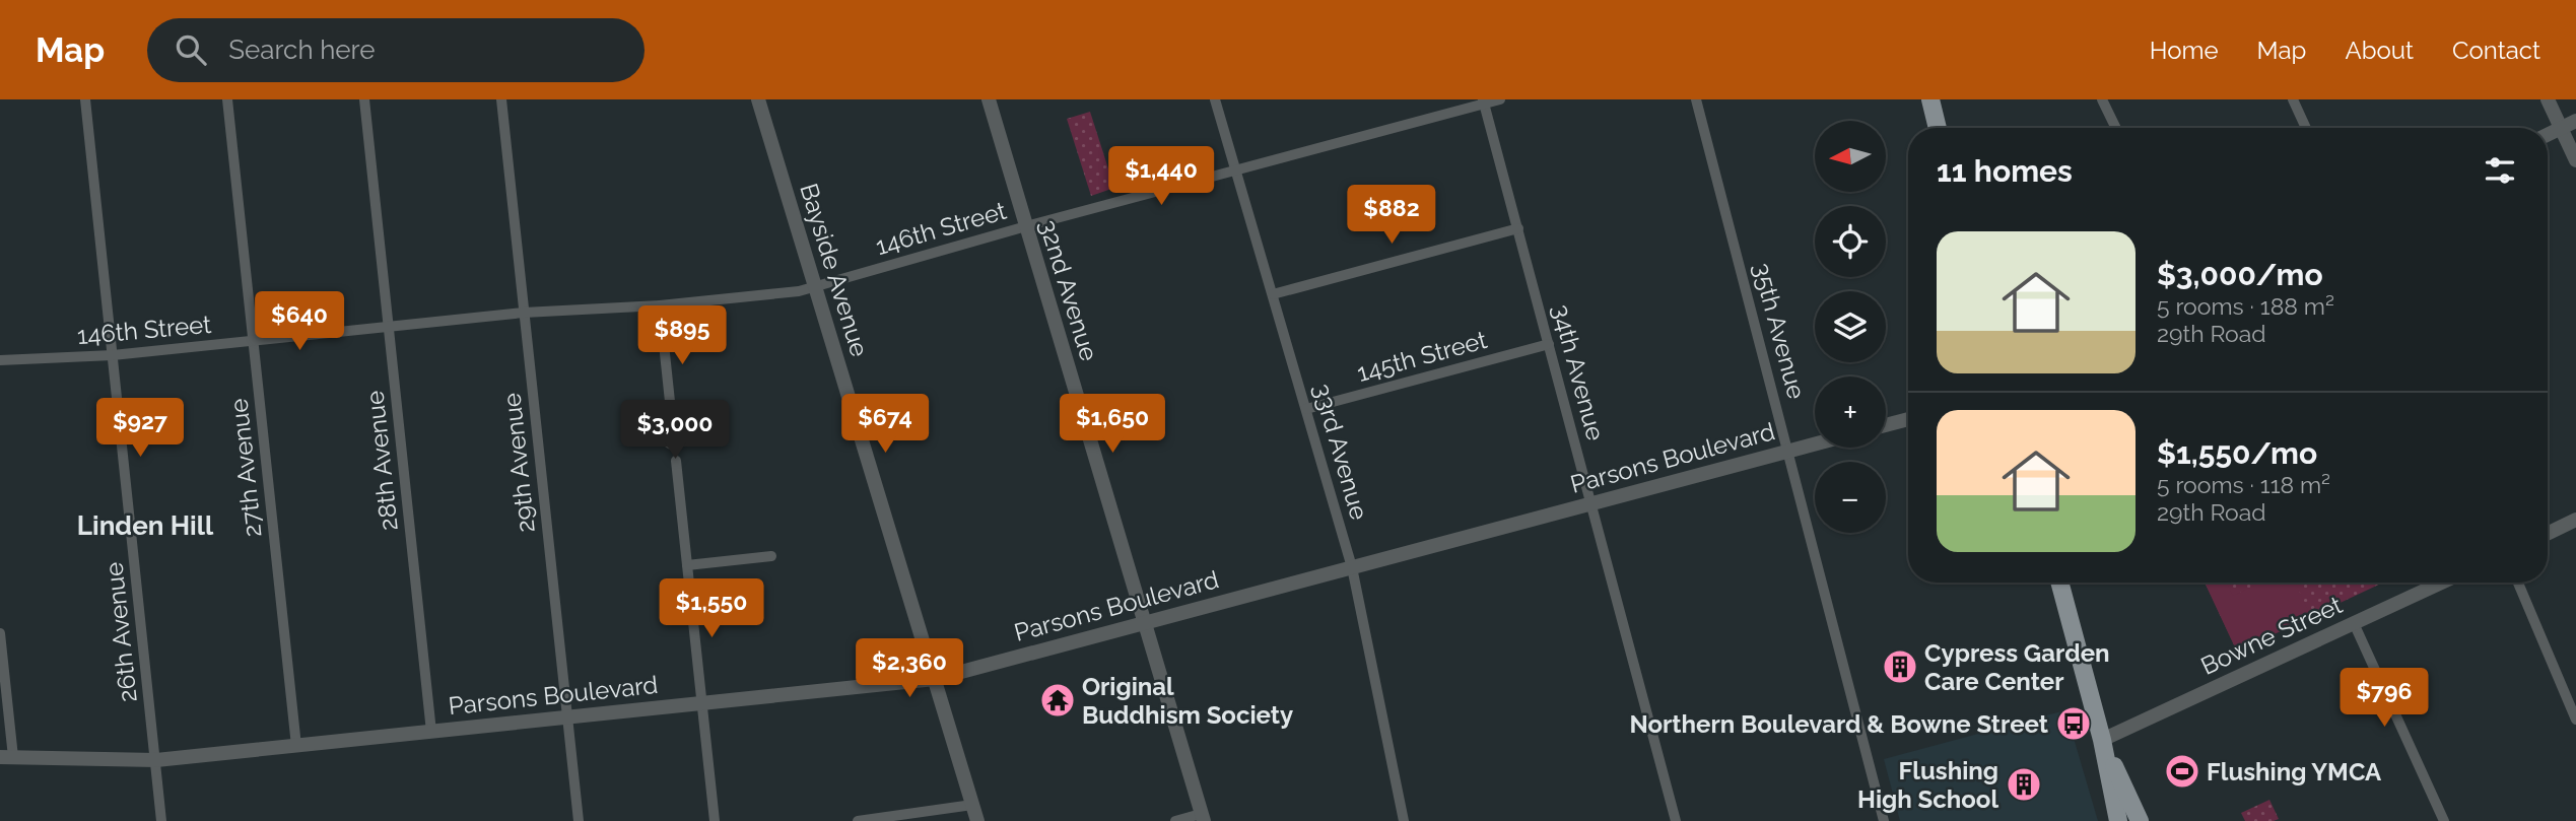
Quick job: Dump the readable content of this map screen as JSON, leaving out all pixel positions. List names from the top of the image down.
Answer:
{
  "streets": {
    "street": [
      "146th Street",
      "Bayside Avenue",
      "32nd Avenue",
      "35th Avenue",
      "145th Street",
      "34th Avenue",
      "33rd Avenue",
      "Parsons Boulevard",
      "28th Avenue",
      "29th Avenue",
      "27th Avenue",
      "26th Avenue",
      "Bowne Street"
    ]
  },
  "crossings": [
    ["146th Street", "Bayside Avenue"],
    ["146th Street", "32nd Avenue"],
    ["146th Street", "34th Avenue"],
    ["146th Street", "33rd Avenue"],
    ["146th Street", "28th Avenue"],
    ["146th Street", "29th Avenue"],
    ["146th Street", "27th Avenue"],
    ["146th Street", "26th Avenue"],
    ["Bayside Avenue", "Parsons Boulevard"],
    ["32nd Avenue", "Parsons Boulevard"],
    ["35th Avenue", "Parsons Boulevard"],
    ["145th Street", "34th Avenue"],
    ["145th Street", "33rd Avenue"],
    ["34th Avenue", "Parsons Boulevard"],
    ["33rd Avenue", "Parsons Boulevard"],
    ["Parsons Boulevard", "28th Avenue"],
    ["Parsons Boulevard", "29th Avenue"],
    ["Parsons Boulevard", "27th Avenue"],
    ["Parsons Boulevard", "26th Avenue"]
  ],
  "districts": ["Linden Hill"],
  "places": {
    "building": ["Cypress Garden Care Center", "Flushing High School"],
    "temple": ["Original Buddhism Society"],
    "bus stop": ["Northern Boulevard & Bowne Street"],
    "sports": ["Flushing YMCA"]
  },
  "north": "left",
  "page": {
    "header": "Map",
    "search": "Search here",
    "nav": [
      "Home",
      "Map",
      "About",
      "Contact"
    ],
    "map_buttons": ["+", "−"],
    "heading": "11 homes",
    "price": [
      "$1,440",
      "$882",
      "$640",
      "$895",
      "$674",
      "$1,650",
      "$927",
      "$3,000",
      "$1,550",
      "$2,360",
      "$796"
    ],
    "list": [
      {
        "name": "$3,000/mo",
        "note": "5 rooms · 188 m² · 29th Road"
      },
      {
        "name": "$1,550/mo",
        "note": "5 rooms · 118 m² · 29th Road"
      }
    ]
  }
}
